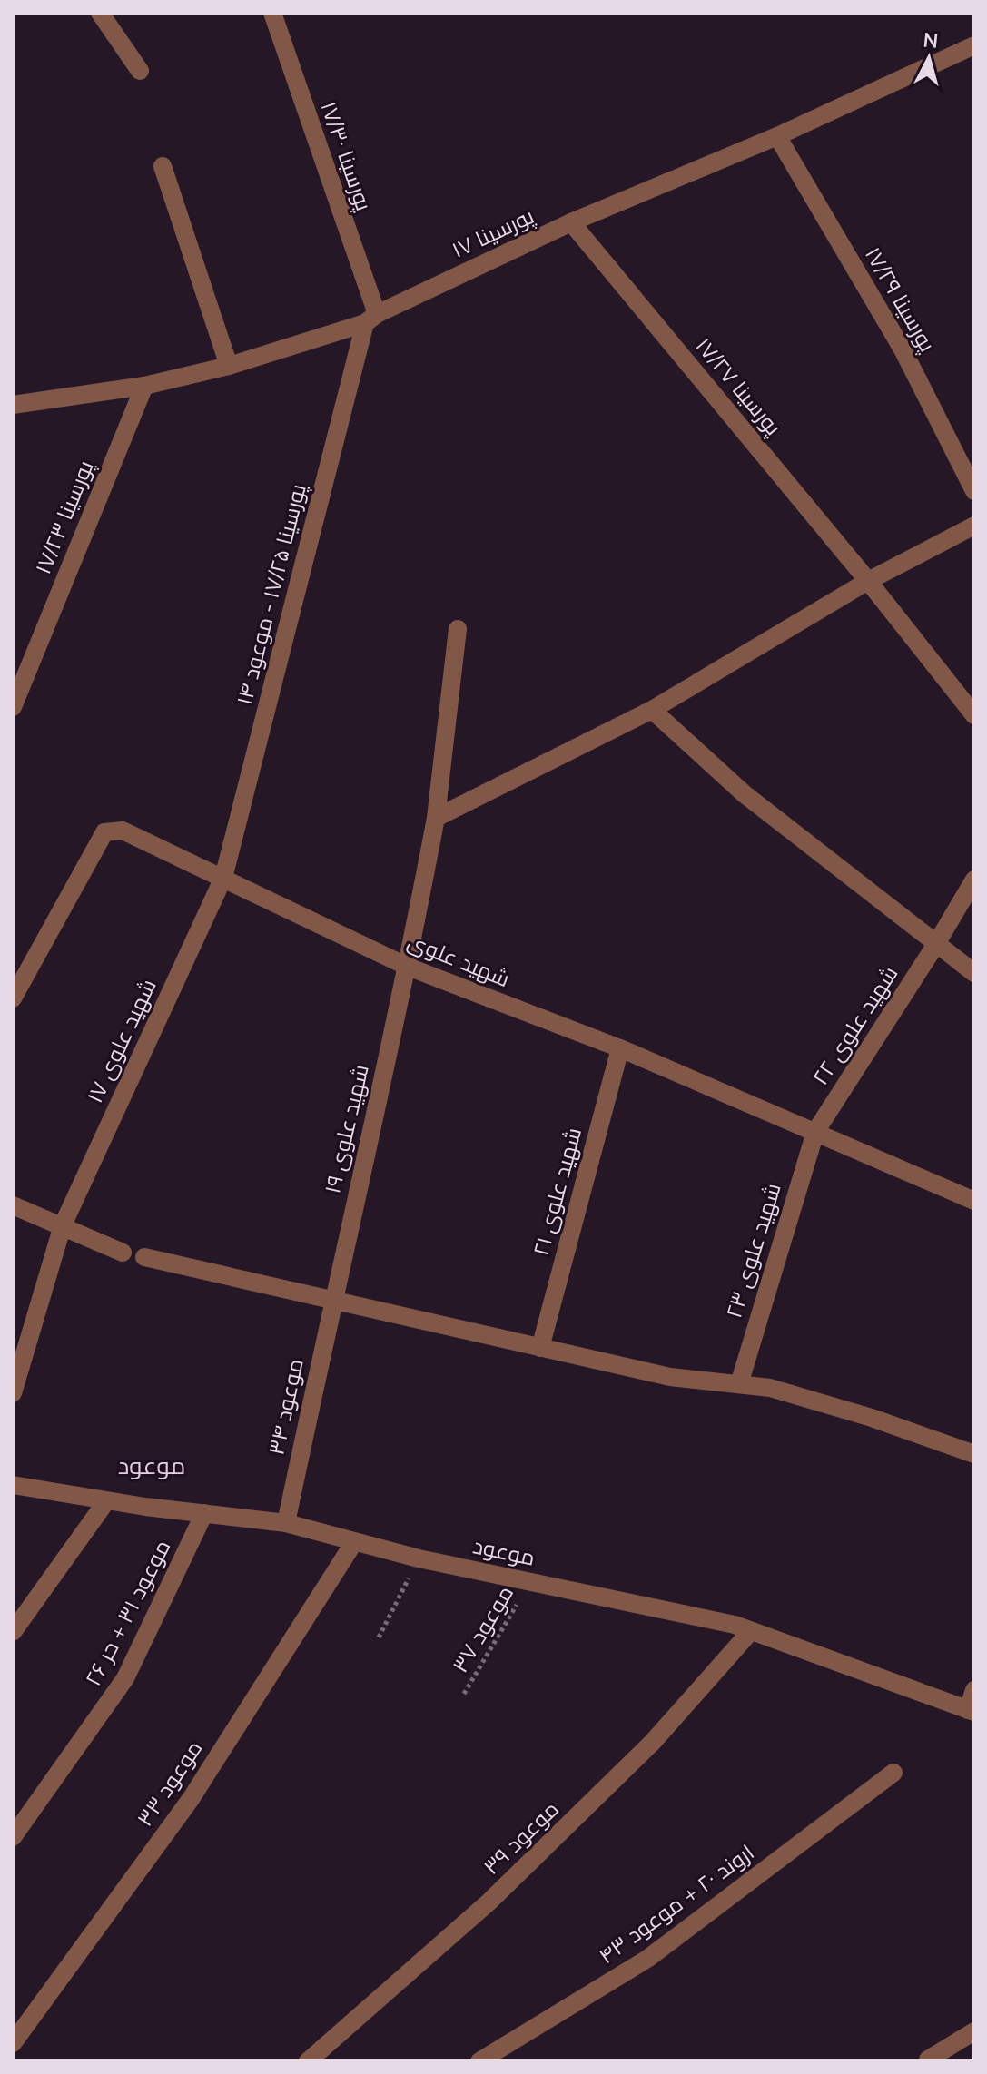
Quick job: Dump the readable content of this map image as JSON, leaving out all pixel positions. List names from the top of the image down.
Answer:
{
  "streets": {
    "street": [
      "پورسینا ۱۷/۳۰",
      "پورسینا ۱۷",
      "پورسینا ۱۷/۲۹",
      "پورسینا ۱۷/۲۷",
      "پورسینا ۱۷/۲۳",
      "پورسینا ۱۷/۲۵ - موعود ۱۴",
      "شهید علوی",
      "شهید علوی ۲۲",
      "شهید علوی ۱۷",
      "شهید علوی ۱۹",
      "شهید علوی ۲۱",
      "شهید علوی ۲۳",
      "موعود ۳۴",
      "موعود",
      "موعود ۳۱ + حر ۲۶",
      "موعود ۳۳",
      "موعود ۳۹",
      "اروند ۲۰ + موعود ۴۳"
    ],
    "path": ["موعود ۳۷"]
  },
  "crossings": [
    ["پورسینا ۱۷/۳۰", "پورسینا ۱۷"],
    ["پورسینا ۱۷/۳۰", "پورسینا ۱۷/۲۵ - موعود ۱۴"],
    ["پورسینا ۱۷", "پورسینا ۱۷/۲۹"],
    ["پورسینا ۱۷", "پورسینا ۱۷/۲۷"],
    ["پورسینا ۱۷", "پورسینا ۱۷/۲۳"],
    ["پورسینا ۱۷", "پورسینا ۱۷/۲۵ - موعود ۱۴"],
    ["پورسینا ۱۷/۲۵ - موعود ۱۴", "شهید علوی"],
    ["پورسینا ۱۷/۲۵ - موعود ۱۴", "شهید علوی ۱۷"],
    ["شهید علوی", "شهید علوی ۲۲"],
    ["شهید علوی", "شهید علوی ۱۷"],
    ["شهید علوی", "شهید علوی ۱۹"],
    ["شهید علوی", "شهید علوی ۲۱"],
    ["شهید علوی", "شهید علوی ۲۳"],
    ["شهید علوی ۲۲", "شهید علوی ۲۳"],
    ["شهید علوی ۱۹", "موعود ۳۴"],
    ["موعود ۳۴", "موعود"],
    ["موعود", "موعود ۳۱ + حر ۲۶"],
    ["موعود", "موعود ۳۷"],
    ["موعود", "موعود ۳۳"],
    ["موعود", "موعود ۳۹"]
  ],
  "districts": ["موعود"],
  "north": "top"
}
